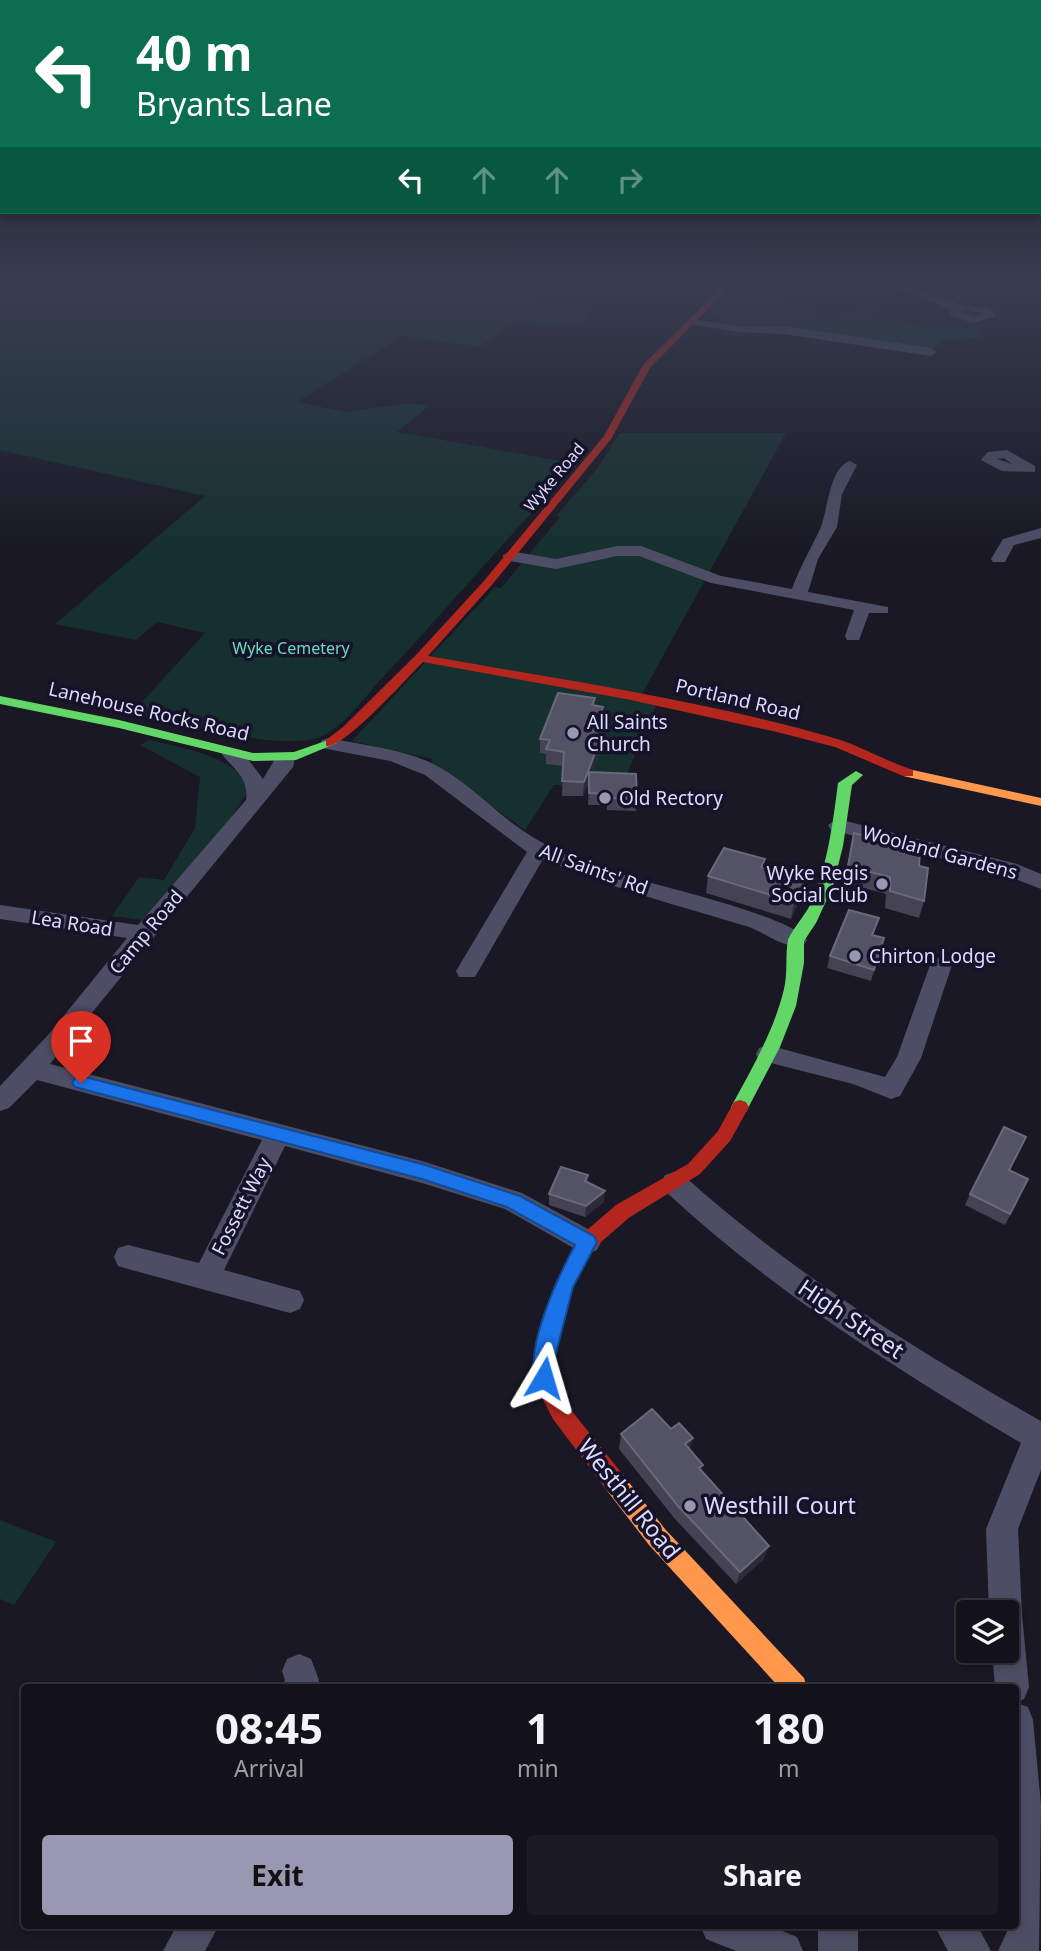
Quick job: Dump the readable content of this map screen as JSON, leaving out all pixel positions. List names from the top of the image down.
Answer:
{
  "streets": {
    "main road": [
      "Wyke Road",
      "Portland Road",
      "Lanehouse Rocks Road",
      "Westhill Road"
    ],
    "street": [
      "Wooland Gardens",
      "All Saints' Rd",
      "Lea Road",
      "Camp Road",
      "Fossett Way",
      "High Street"
    ]
  },
  "crossings": [
    ["Wyke Road", "Portland Road"],
    ["Wyke Road", "Lanehouse Rocks Road"],
    ["Portland Road", "Lanehouse Rocks Road"],
    ["Lanehouse Rocks Road", "All Saints' Rd"],
    ["Lanehouse Rocks Road", "Camp Road"],
    ["Lea Road", "Camp Road"]
  ],
  "parks": ["Wyke Cemetery"],
  "places": [
    "All Saints Church",
    "Old Rectory",
    "Wyke Regis Social Club",
    "Chirton Lodge",
    "Westhill Court"
  ],
  "page": {
    "turn": ["40 m", "Bryants Lane"],
    "eta": [
      "08:45",
      "Arrival",
      "1",
      "min",
      "180",
      "m"
    ],
    "buttons": ["Exit", "Share"]
  }
}
